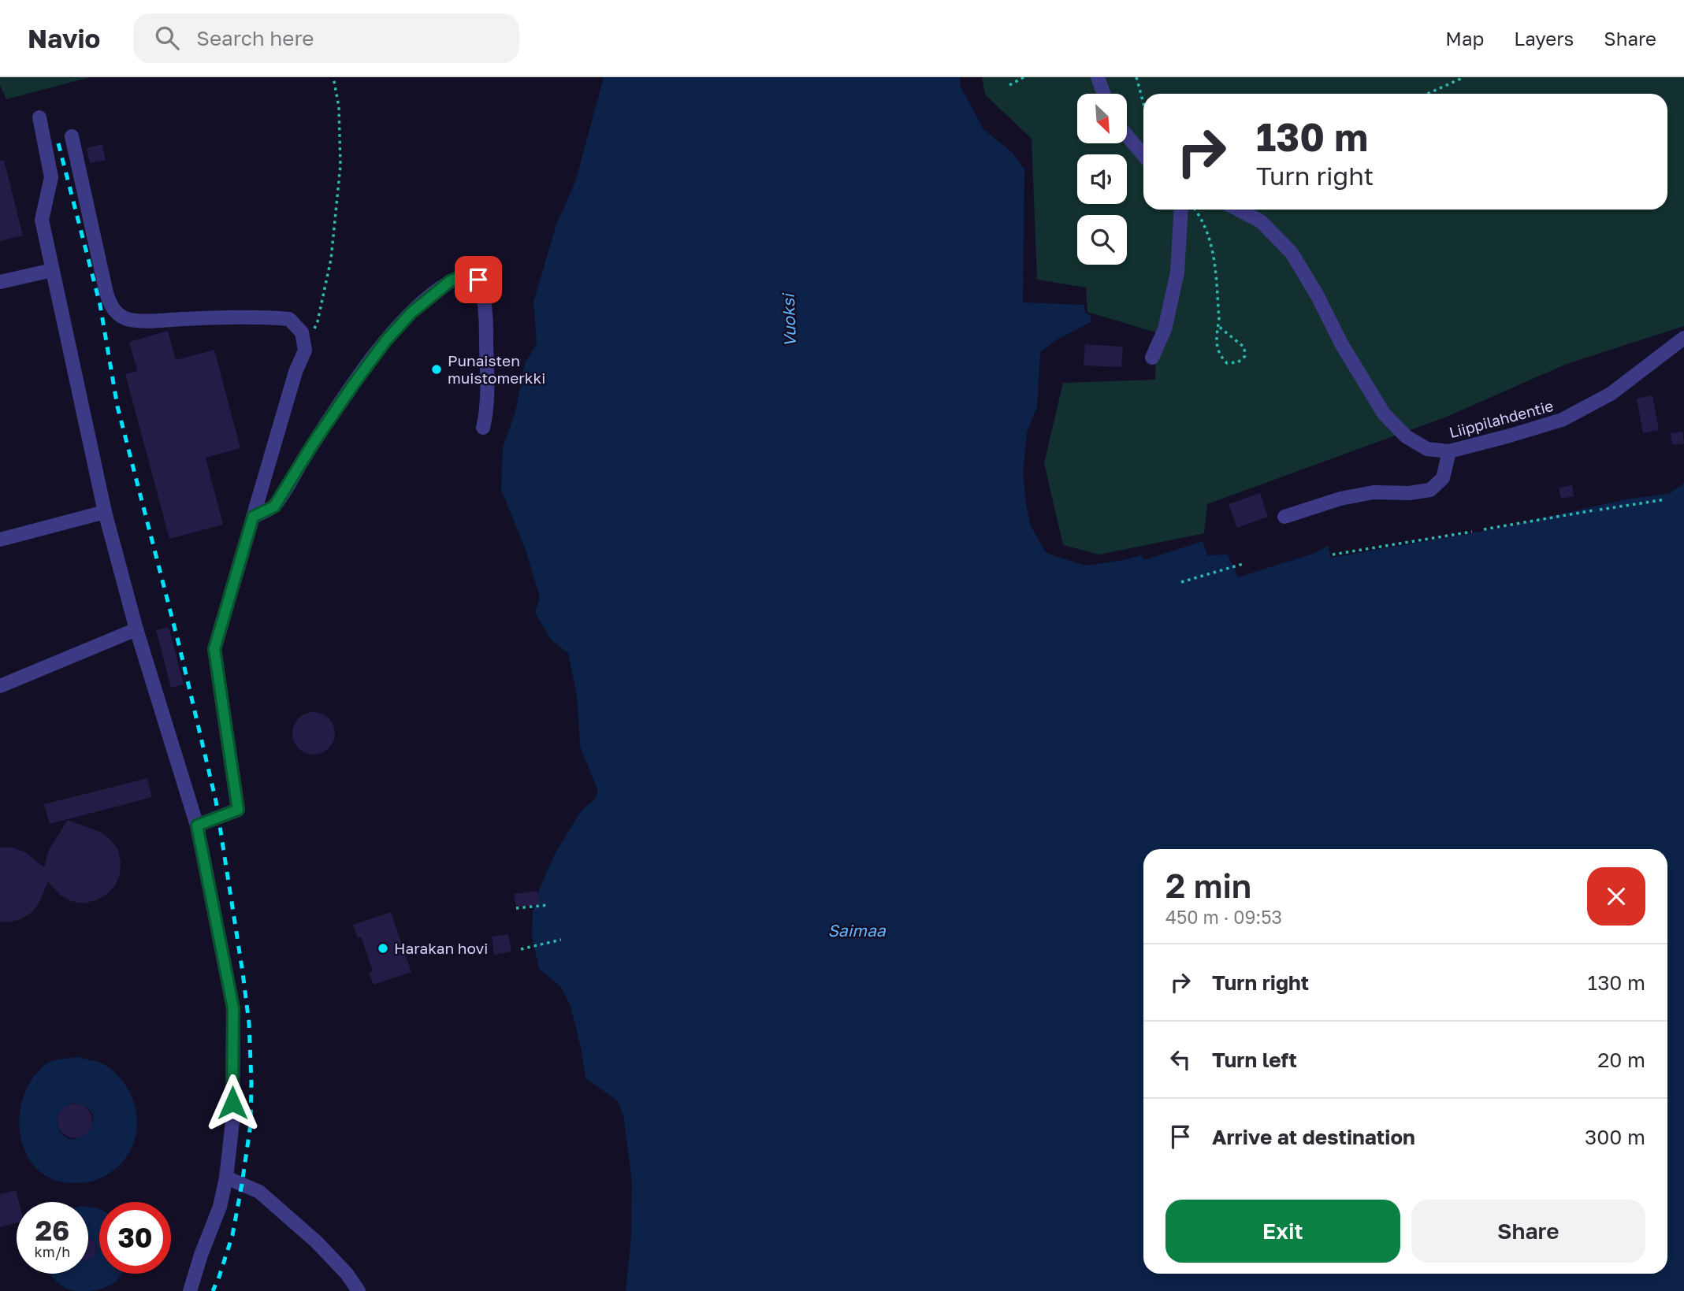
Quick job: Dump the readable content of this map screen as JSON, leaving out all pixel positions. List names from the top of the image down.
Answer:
{
  "streets": {
    "street": ["Liippilahdentie"]
  },
  "water": ["Vuoksi", "Saimaa"],
  "places": ["Punaisten muistomerkki", "Harakan hovi"],
  "north": "bottom right",
  "page": {
    "header": "Navio",
    "search": "Search here",
    "nav": ["Map", "Layers", "Share"],
    "turn": ["130 m", "Turn right"],
    "heading": ["2 min", "450 m · 09:53"],
    "list": [
      {
        "name": "Turn right",
        "value": "130 m"
      },
      {
        "name": "Turn left",
        "value": "20 m"
      },
      {
        "name": "Arrive at destination",
        "value": "300 m"
      }
    ],
    "buttons": ["Exit", "Share"],
    "speed": "26 km/h",
    "limit": "30"
  }
}
